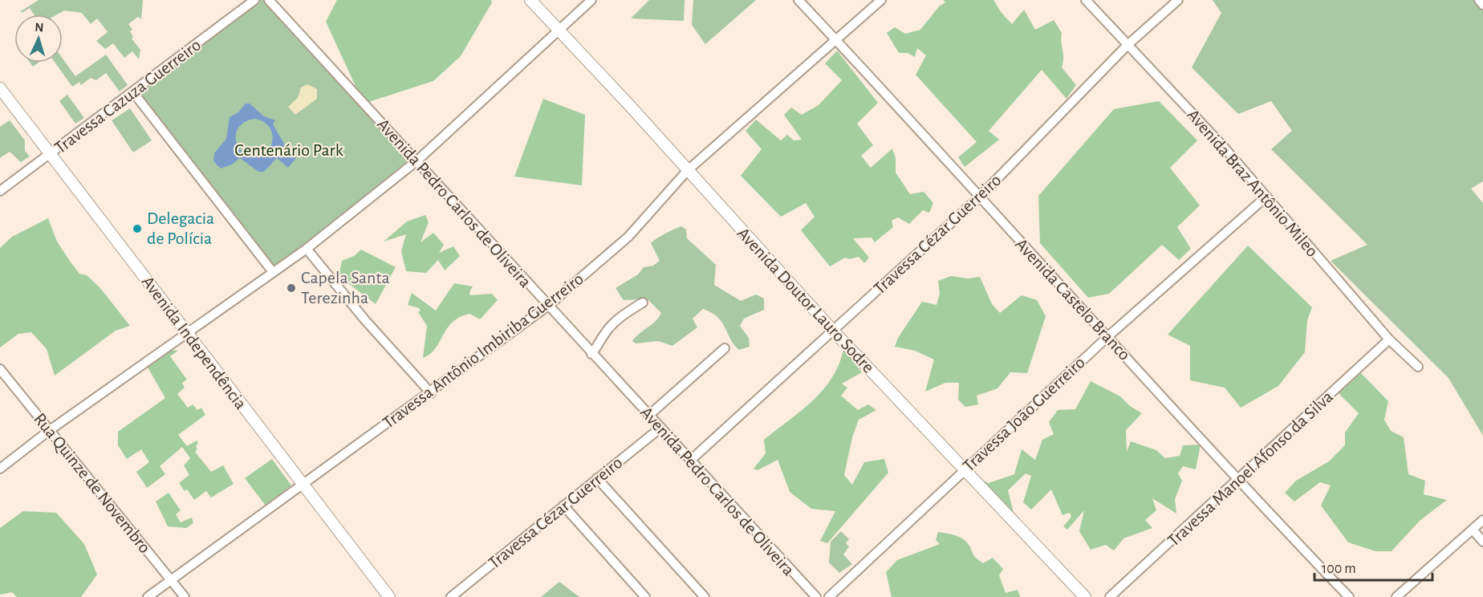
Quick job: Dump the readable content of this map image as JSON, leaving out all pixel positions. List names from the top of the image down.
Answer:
{
  "streets": {
    "street": [
      "Travessa Cazuza Guerreiro",
      "Avenida Braz Antônio Mileo",
      "Avenida Pedro Carlos de Oliveira",
      "Travessa Cézar Guerreiro",
      "Avenida Castelo Branco",
      "Avenida Doutor Lauro Sodre",
      "Avenida Independência",
      "Travessa Antônio Imbiriba Guerreiro",
      "Travessa João Guerreiro",
      "Travessa Manoel Afonso da Silva",
      "Rua Quinze de Novembro"
    ]
  },
  "crossings": [
    ["Travessa Cazuza Guerreiro", "Avenida Independência"],
    ["Avenida Braz Antônio Mileo", "Travessa Cézar Guerreiro"],
    ["Avenida Braz Antônio Mileo", "Travessa João Guerreiro"],
    ["Avenida Braz Antônio Mileo", "Travessa Manoel Afonso da Silva"],
    ["Avenida Pedro Carlos de Oliveira", "Travessa Cézar Guerreiro"],
    ["Avenida Pedro Carlos de Oliveira", "Travessa Antônio Imbiriba Guerreiro"],
    ["Travessa Cézar Guerreiro", "Avenida Castelo Branco"],
    ["Travessa Cézar Guerreiro", "Avenida Doutor Lauro Sodre"],
    ["Avenida Castelo Branco", "Travessa Antônio Imbiriba Guerreiro"],
    ["Avenida Castelo Branco", "Travessa João Guerreiro"],
    ["Avenida Castelo Branco", "Travessa Manoel Afonso da Silva"],
    ["Avenida Doutor Lauro Sodre", "Travessa Antônio Imbiriba Guerreiro"],
    ["Avenida Doutor Lauro Sodre", "Travessa João Guerreiro"],
    ["Avenida Independência", "Travessa Antônio Imbiriba Guerreiro"],
    ["Travessa Antônio Imbiriba Guerreiro", "Rua Quinze de Novembro"]
  ],
  "parks": ["Centenário Park"],
  "places": ["Delegacia de Polícia", "Capela Santa Terezinha"],
  "scale_bar": "100 m",
  "north": "top"
}
